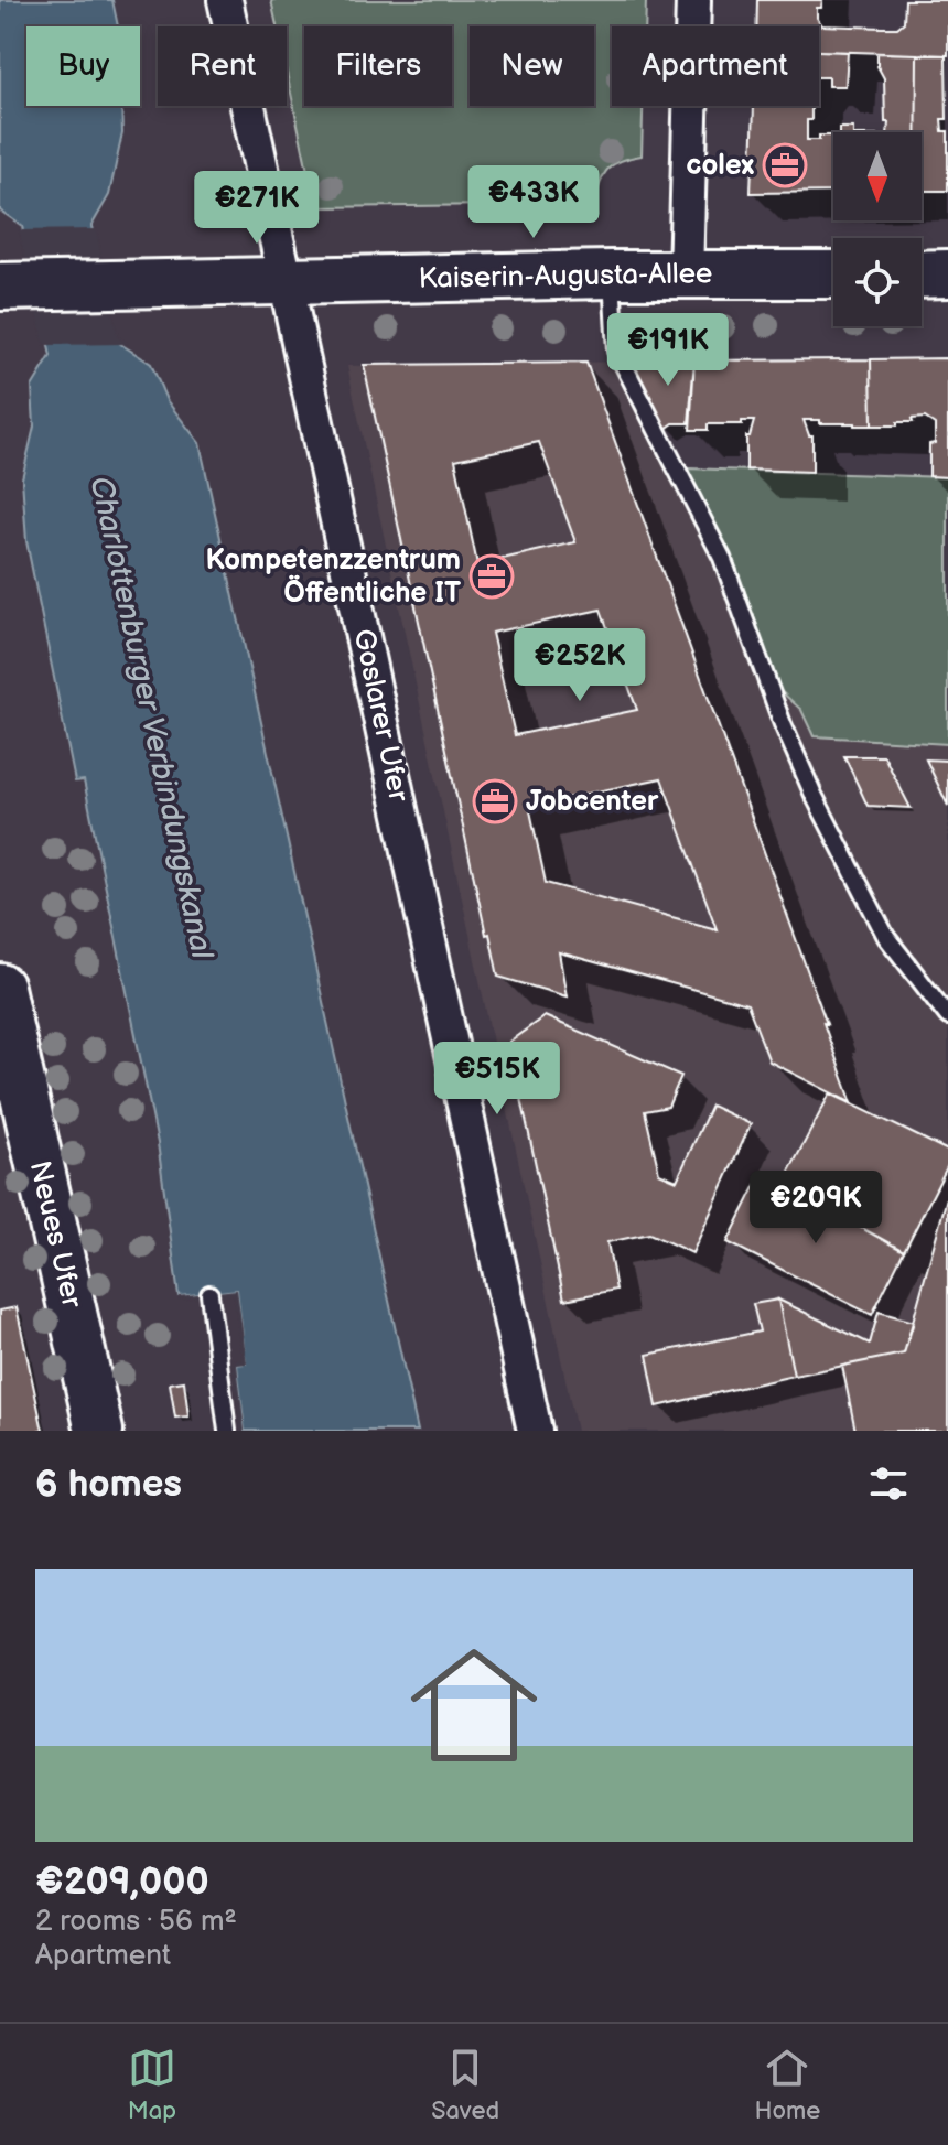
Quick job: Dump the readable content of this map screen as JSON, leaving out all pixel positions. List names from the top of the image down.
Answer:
{
  "streets": {
    "main road": ["Kaiserin-Augusta-Allee", "Neues Ufer"],
    "street": ["Goslarer Ufer"]
  },
  "crossings": [
    ["Kaiserin-Augusta-Allee", "Goslarer Ufer"]
  ],
  "water": ["Charlottenburger Verbindungskanal"],
  "places": {
    "office": ["colex", "Kompetenzzentrum Öffentliche IT", "Jobcenter"]
  },
  "north": "bottom",
  "page": {
    "chip": [
      "Buy",
      "Rent",
      "Filters",
      "New",
      "Apartment"
    ],
    "price": [
      "€433K",
      "€271K",
      "€191K",
      "€252K",
      "€515K",
      "€209K"
    ],
    "heading": "6 homes",
    "list": [
      {
        "name": "€209,000",
        "note": "2 rooms · 56 m² · Apartment"
      }
    ],
    "tabs": ["Map", "Saved", "Home"]
  }
}
